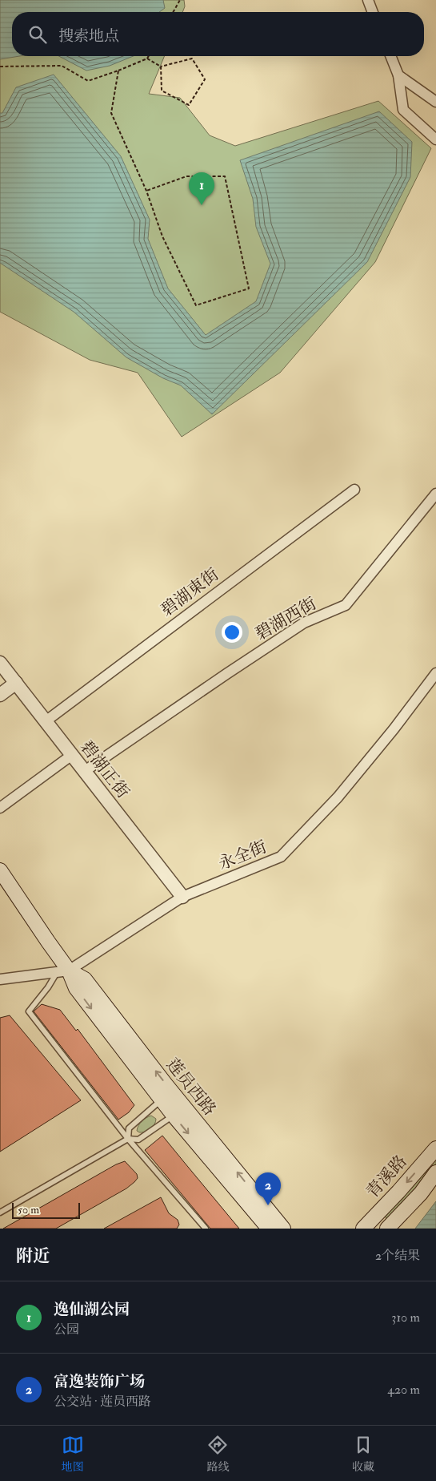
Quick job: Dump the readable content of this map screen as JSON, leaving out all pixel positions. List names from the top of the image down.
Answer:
{
  "streets": {
    "main road": ["莲员西路", "青溪路"],
    "street": [
      "碧湖東街",
      "碧湖西街",
      "碧湖正街",
      "永全街"
    ]
  },
  "crossings": [
    ["碧湖東街", "碧湖正街"],
    ["碧湖西街", "碧湖正街"],
    ["碧湖正街", "永全街"],
    ["永全街", "莲员西路"]
  ],
  "scale_bar": "50 m",
  "page": {
    "search": "搜索地点",
    "pins": ["1", "2"],
    "scale": "50 m",
    "heading": ["附近", "2个结果"],
    "list": [
      {
        "mark": "1",
        "name": "逸仙湖公园",
        "note": "公园",
        "value": "310 m"
      },
      {
        "mark": "2",
        "name": "富逸装饰广场",
        "note": "公交站 · 莲员西路",
        "value": "420 m"
      }
    ],
    "nav": ["地图", "路线", "收藏"]
  }
}
